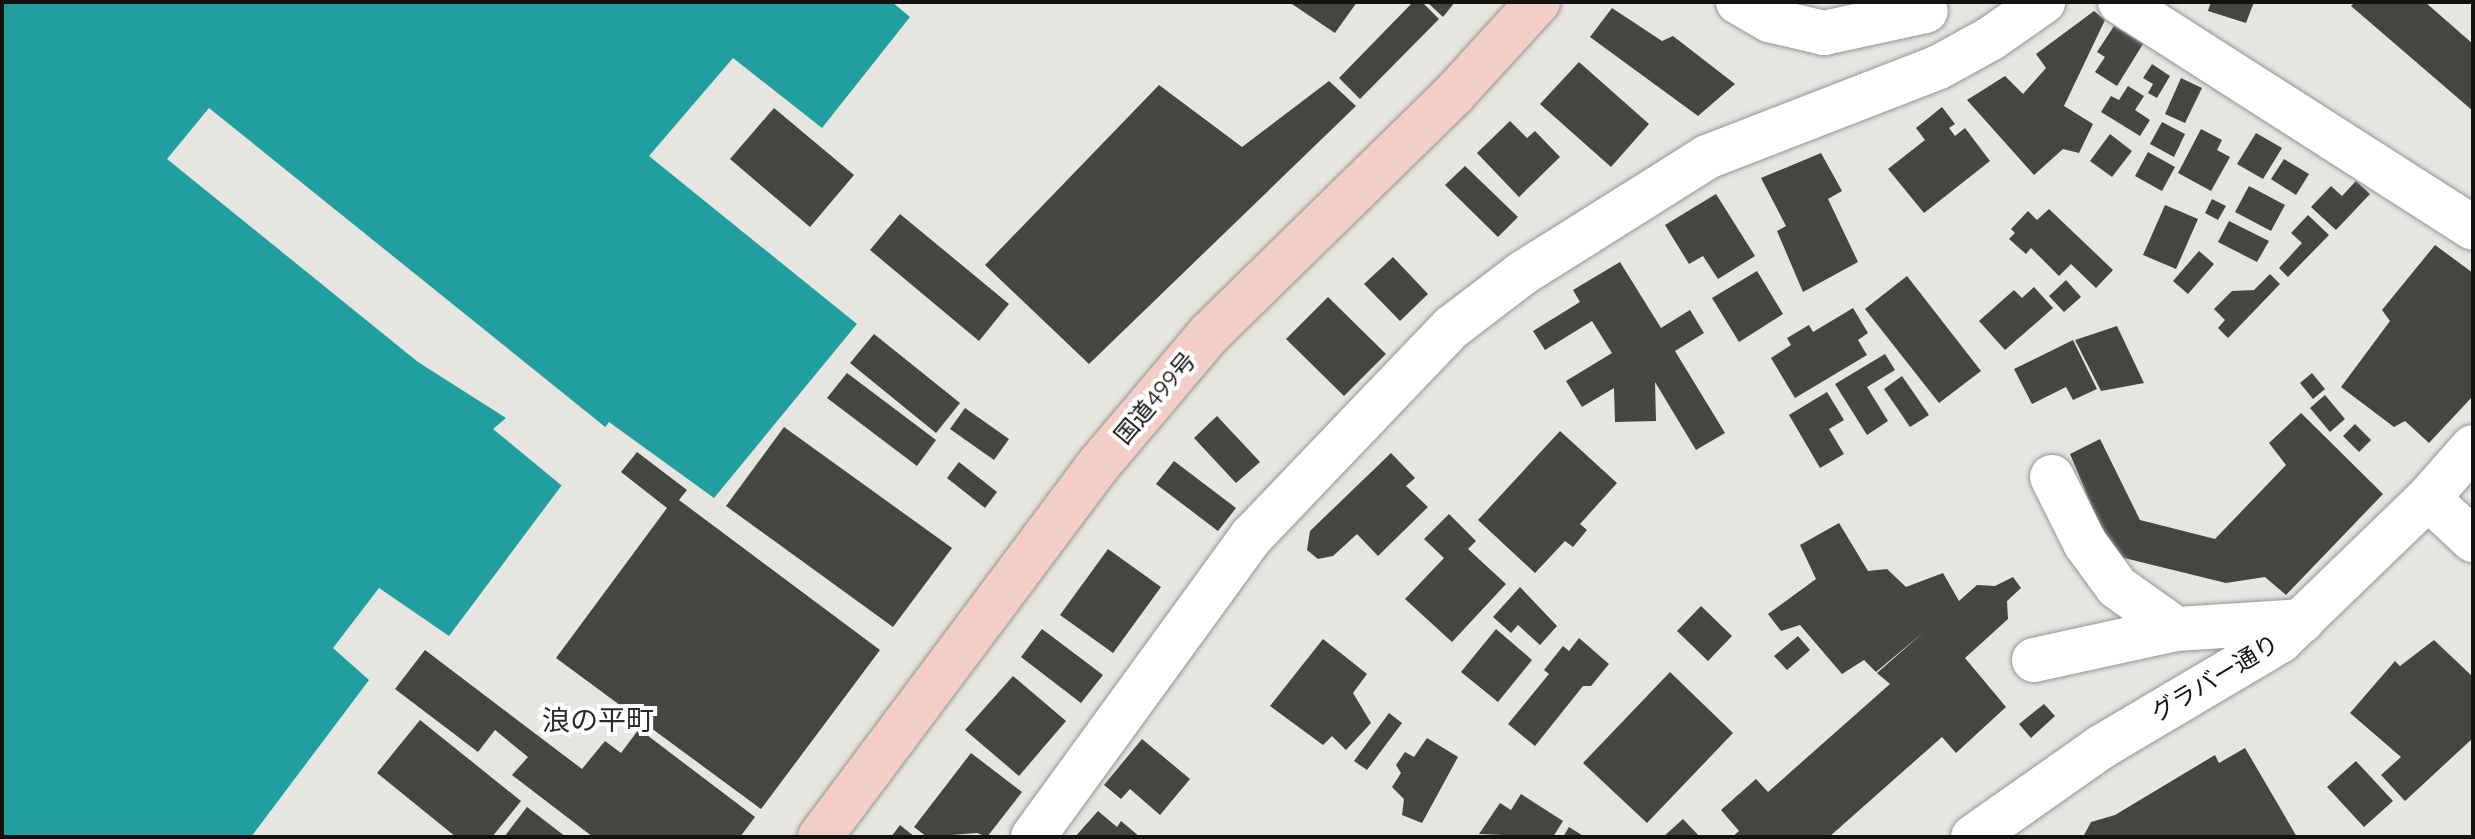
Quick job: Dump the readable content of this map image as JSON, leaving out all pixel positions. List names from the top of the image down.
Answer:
{
  "streets": {
    "highway": ["国道499号"],
    "street": ["グラバー通り"]
  },
  "districts": ["浪の平町"]
}
